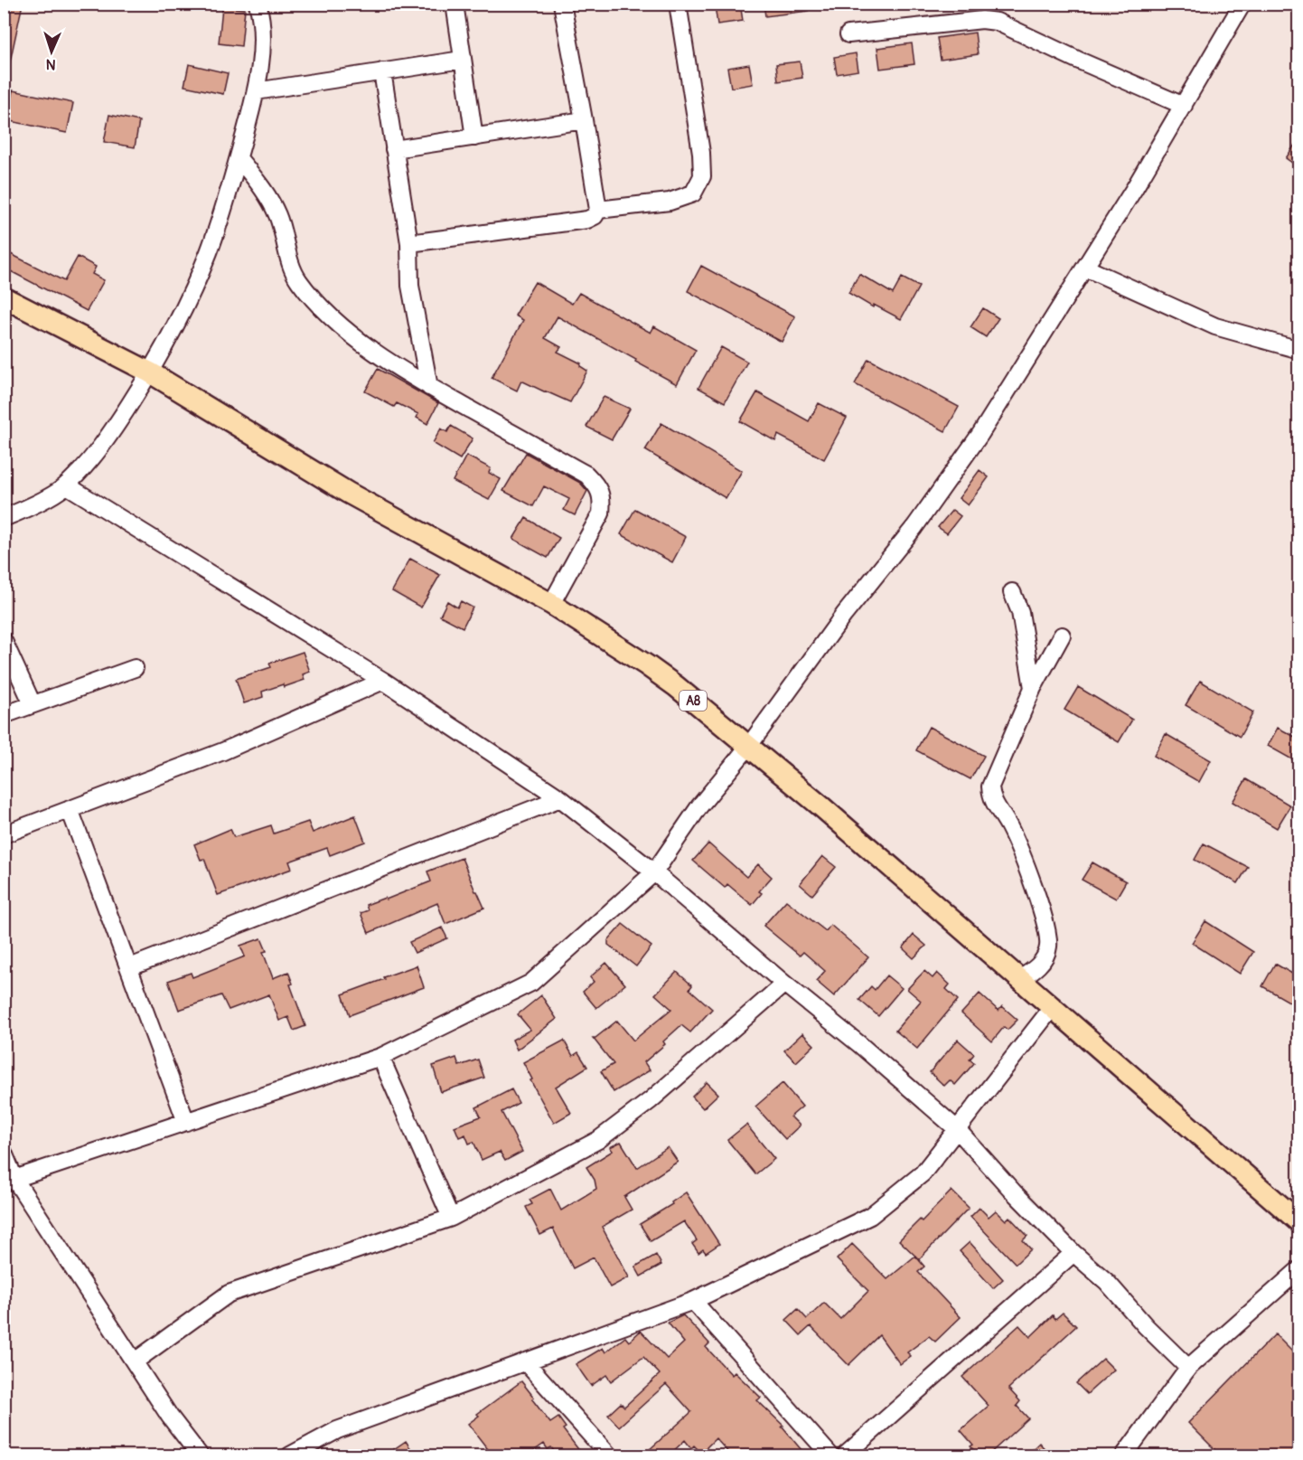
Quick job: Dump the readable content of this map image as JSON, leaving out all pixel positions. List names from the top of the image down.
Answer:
{
  "streets": {
    "main road": ["A8"]
  },
  "north": "bottom"
}
